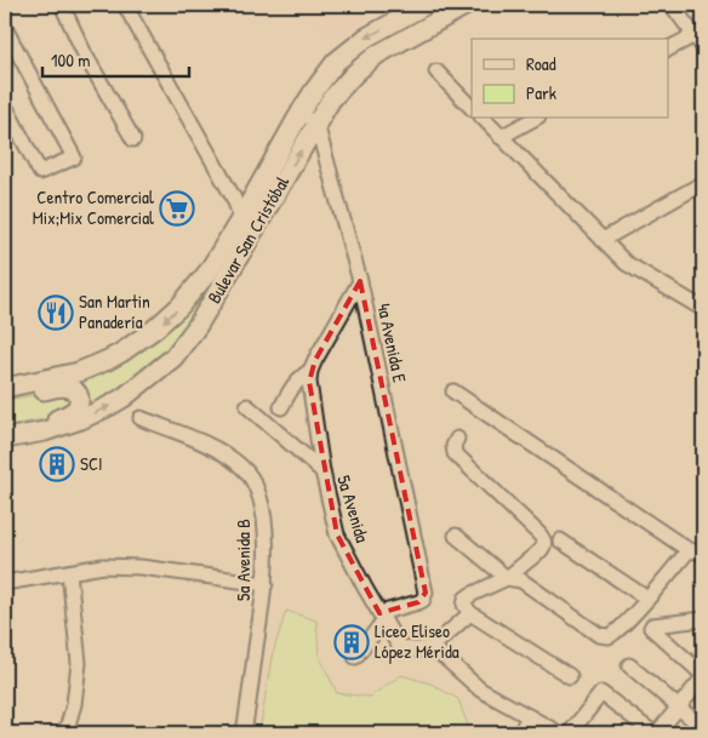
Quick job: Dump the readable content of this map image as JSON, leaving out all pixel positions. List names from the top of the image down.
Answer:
{
  "streets": {
    "main road": ["Bulevar San Cristóbal"],
    "street": ["4a Avenida E", "5a Avenida", "5a Avenida B"]
  },
  "crossings": [
    ["Bulevar San Cristóbal", "4a Avenida E"],
    ["4a Avenida E", "5a Avenida"]
  ],
  "places": {
    "supermarket": ["Centro Comercial Mix;Mix Comercial"],
    "restaurant": ["San Martin Panadería"],
    "building": ["SCI", "Liceo Eliseo López Mérida"]
  },
  "legend": ["Road", "Park"],
  "scale_bar": "100 m"
}
